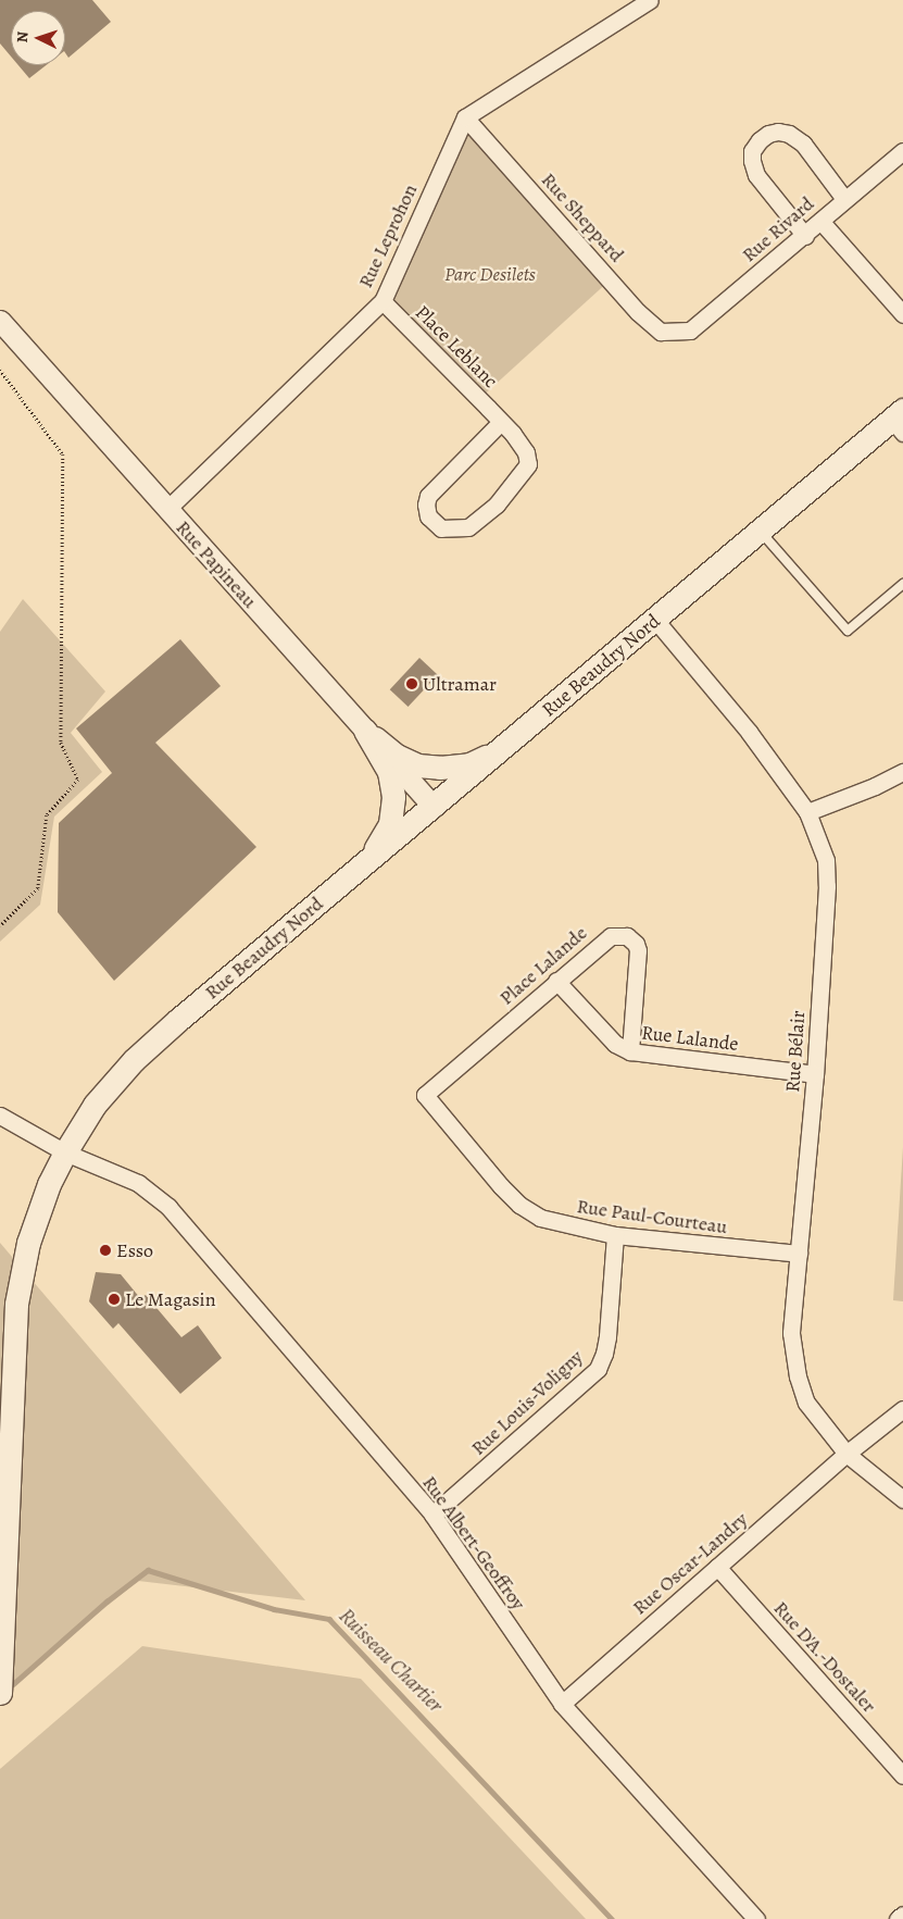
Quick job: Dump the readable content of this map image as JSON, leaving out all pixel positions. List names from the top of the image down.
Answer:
{
  "streets": {
    "main road": ["Rue Beaudry Nord"],
    "street": [
      "Rue Sheppard",
      "Rue Rivard",
      "Rue Leprohon",
      "Place Leblanc",
      "Rue Papineau",
      "Place Lalande",
      "Rue Lalande",
      "Rue Bélair",
      "Rue Paul-Courteau",
      "Rue Louis-Voligny",
      "Rue Albert-Geoffroy",
      "Rue Oscar-Landry",
      "Rue D'A.-Dostaler"
    ]
  },
  "crossings": [
    ["Rue Sheppard", "Rue Rivard"],
    ["Rue Sheppard", "Rue Leprohon"],
    ["Rue Leprohon", "Place Leblanc"],
    ["Rue Leprohon", "Rue Papineau"],
    ["Rue Papineau", "Rue Beaudry Nord"],
    ["Rue Beaudry Nord", "Rue Bélair"],
    ["Rue Beaudry Nord", "Rue Albert-Geoffroy"],
    ["Place Lalande", "Rue Lalande"],
    ["Place Lalande", "Rue Paul-Courteau"],
    ["Rue Lalande", "Rue Bélair"],
    ["Rue Bélair", "Rue Paul-Courteau"],
    ["Rue Bélair", "Rue Oscar-Landry"],
    ["Rue Paul-Courteau", "Rue Louis-Voligny"],
    ["Rue Louis-Voligny", "Rue Albert-Geoffroy"],
    ["Rue Albert-Geoffroy", "Rue Oscar-Landry"],
    ["Rue Oscar-Landry", "Rue D'A.-Dostaler"]
  ],
  "water": ["Ruisseau Chartier"],
  "parks": ["Parc Desilets"],
  "places": ["Ultramar", "Esso", "Le Magasin"],
  "north": "left"
}
